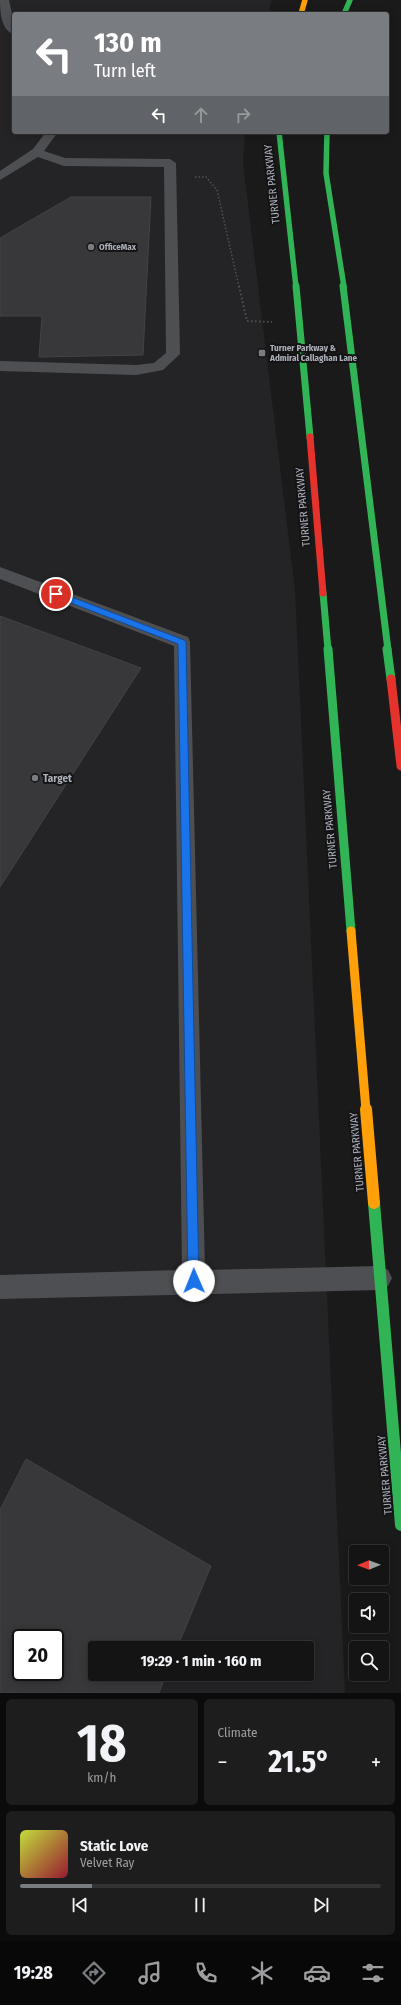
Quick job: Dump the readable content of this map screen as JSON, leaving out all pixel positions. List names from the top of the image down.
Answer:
{
  "streets": {
    "street": ["TURNER PARKWAY"]
  },
  "places": {
    "other": ["OfficeMax", "Target"],
    "transit": ["Turner Parkway & Admiral Callaghan Lane"]
  },
  "north": "left",
  "page": {
    "turn": ["130 m", "Turn left"],
    "limit": "20",
    "trip": "19:29 · 1 min · 160 m",
    "tile": [
      ["18", "km/h"],
      "Climate"
    ],
    "heat": ["−", "21.5°", "+"],
    "song": ["Static Love", "Velvet Ray"],
    "tabs": "19:28"
  }
}
